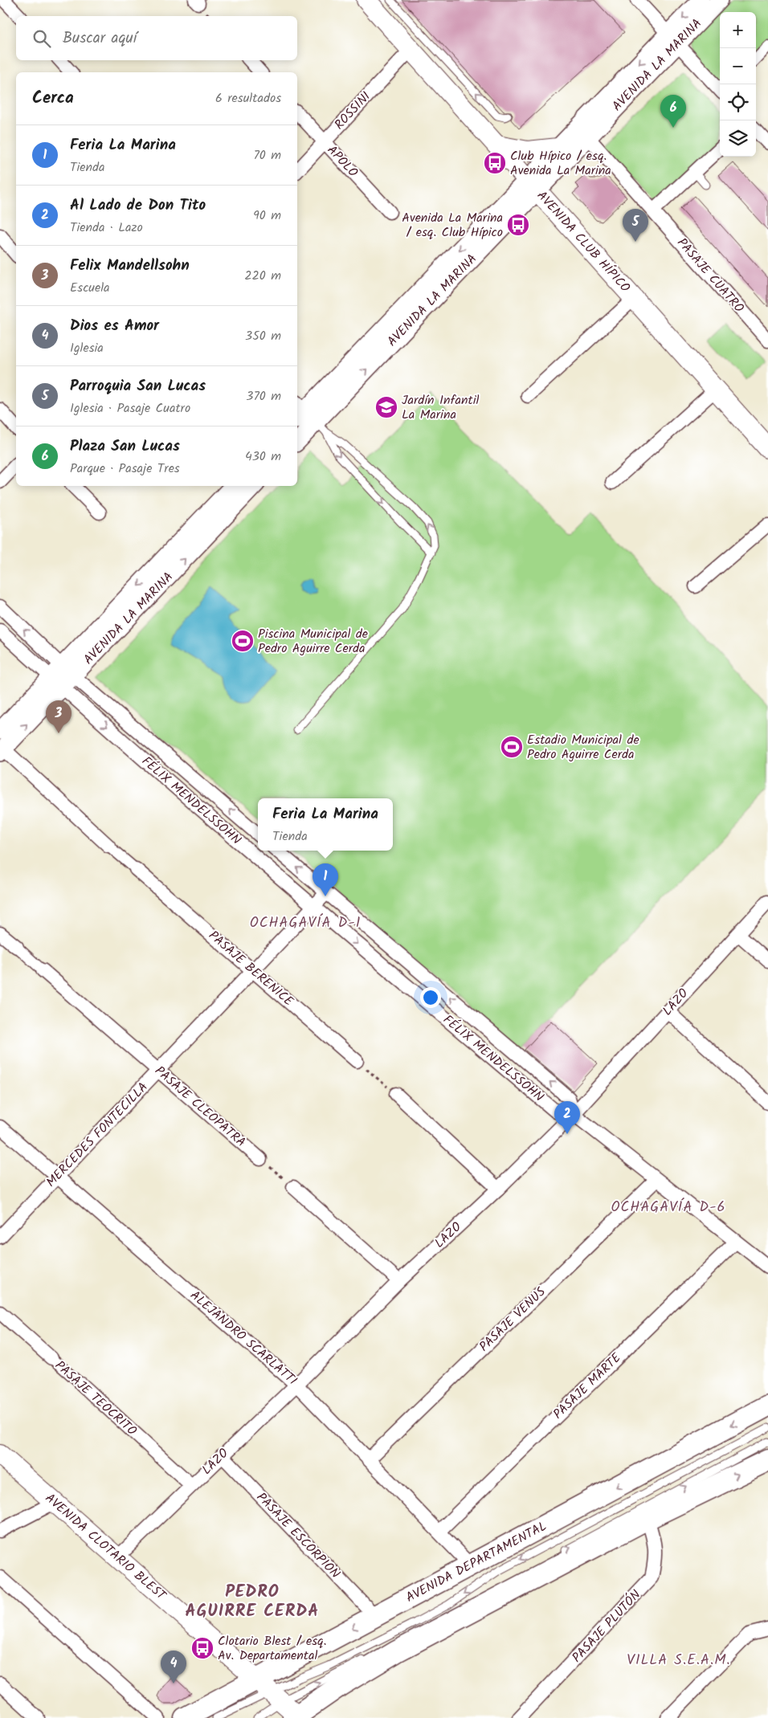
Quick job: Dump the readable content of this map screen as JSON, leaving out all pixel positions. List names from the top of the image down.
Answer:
{
  "streets": {
    "main road": ["AVENIDA CLUB HÍPICO", "AVENIDA CLOTARIO BLEST", "AVENIDA DEPARTAMENTAL"],
    "street": [
      "AVENIDA LA MARINA",
      "ROSSINI",
      "APOLO",
      "PASAJE CUATRO",
      "FÉLIX MENDELSSOHN",
      "PASAJE BERENICE",
      "LAZO",
      "PASAJE CLEOPATRA",
      "MERCEDES FONTECILLA",
      "PASAJE VENUS",
      "ALEJANDRO SCARLATTI",
      "PASAJE MARTE",
      "PASAJE TEOCRITO",
      "PASAJE ESCORPION",
      "PASAJE PLUTÓN"
    ]
  },
  "crossings": [
    ["AVENIDA LA MARINA", "AVENIDA CLUB HÍPICO"],
    ["AVENIDA LA MARINA", "PASAJE CUATRO"],
    ["AVENIDA LA MARINA", "FÉLIX MENDELSSOHN"],
    ["AVENIDA LA MARINA", "PASAJE BERENICE"],
    ["ROSSINI", "APOLO"],
    ["ROSSINI", "AVENIDA CLUB HÍPICO"],
    ["FÉLIX MENDELSSOHN", "LAZO"],
    ["FÉLIX MENDELSSOHN", "MERCEDES FONTECILLA"],
    ["FÉLIX MENDELSSOHN", "PASAJE VENUS"],
    ["FÉLIX MENDELSSOHN", "PASAJE MARTE"],
    ["PASAJE BERENICE", "MERCEDES FONTECILLA"],
    ["LAZO", "ALEJANDRO SCARLATTI"],
    ["LAZO", "PASAJE TEOCRITO"],
    ["LAZO", "PASAJE ESCORPION"],
    ["LAZO", "AVENIDA CLOTARIO BLEST"],
    ["PASAJE CLEOPATRA", "MERCEDES FONTECILLA"],
    ["MERCEDES FONTECILLA", "ALEJANDRO SCARLATTI"],
    ["PASAJE VENUS", "ALEJANDRO SCARLATTI"],
    ["ALEJANDRO SCARLATTI", "PASAJE MARTE"],
    ["ALEJANDRO SCARLATTI", "AVENIDA DEPARTAMENTAL"],
    ["PASAJE ESCORPION", "AVENIDA DEPARTAMENTAL"],
    ["AVENIDA CLOTARIO BLEST", "AVENIDA DEPARTAMENTAL"],
    ["AVENIDA DEPARTAMENTAL", "PASAJE PLUTÓN"]
  ],
  "districts": [
    "OCHAGAVÍA D-1",
    "OCHAGAVÍA D-6",
    "PEDRO AGUIRRE CERDA",
    "VILLA S.E.A.M."
  ],
  "places": {
    "bus stop": ["Club Hípico / esq. Avenida La Marina", "Avenida La Marina / esq. Club Hípico", "Clotario Blest / esq. Av. Departamental"],
    "school or university": ["Jardín Infantil La Marina"],
    "sports": ["Piscina Municipal de Pedro Aguirre Cerda", "Estadio Municipal de Pedro Aguirre Cerda"]
  },
  "page": {
    "map_buttons": ["+", "−"],
    "search": "Buscar aquí",
    "heading": ["Cerca", "6 resultados"],
    "pins": [
      "6",
      "5",
      "3",
      "1",
      "2",
      "4"
    ],
    "list": [
      {
        "mark": "1",
        "name": "Feria La Marina",
        "note": "Tienda",
        "value": "70 m"
      },
      {
        "mark": "2",
        "name": "Al Lado de Don Tito",
        "note": "Tienda · Lazo",
        "value": "90 m"
      },
      {
        "mark": "3",
        "name": "Felix Mandellsohn",
        "note": "Escuela",
        "value": "220 m"
      },
      {
        "mark": "4",
        "name": "Dios es Amor",
        "note": "Iglesia",
        "value": "350 m"
      },
      {
        "mark": "5",
        "name": "Parroquia San Lucas",
        "note": "Iglesia · Pasaje Cuatro",
        "value": "370 m"
      },
      {
        "mark": "6",
        "name": "Plaza San Lucas",
        "note": "Parque · Pasaje Tres",
        "value": "430 m"
      }
    ],
    "popup": ["Feria La Marina", "Tienda"]
  }
}
